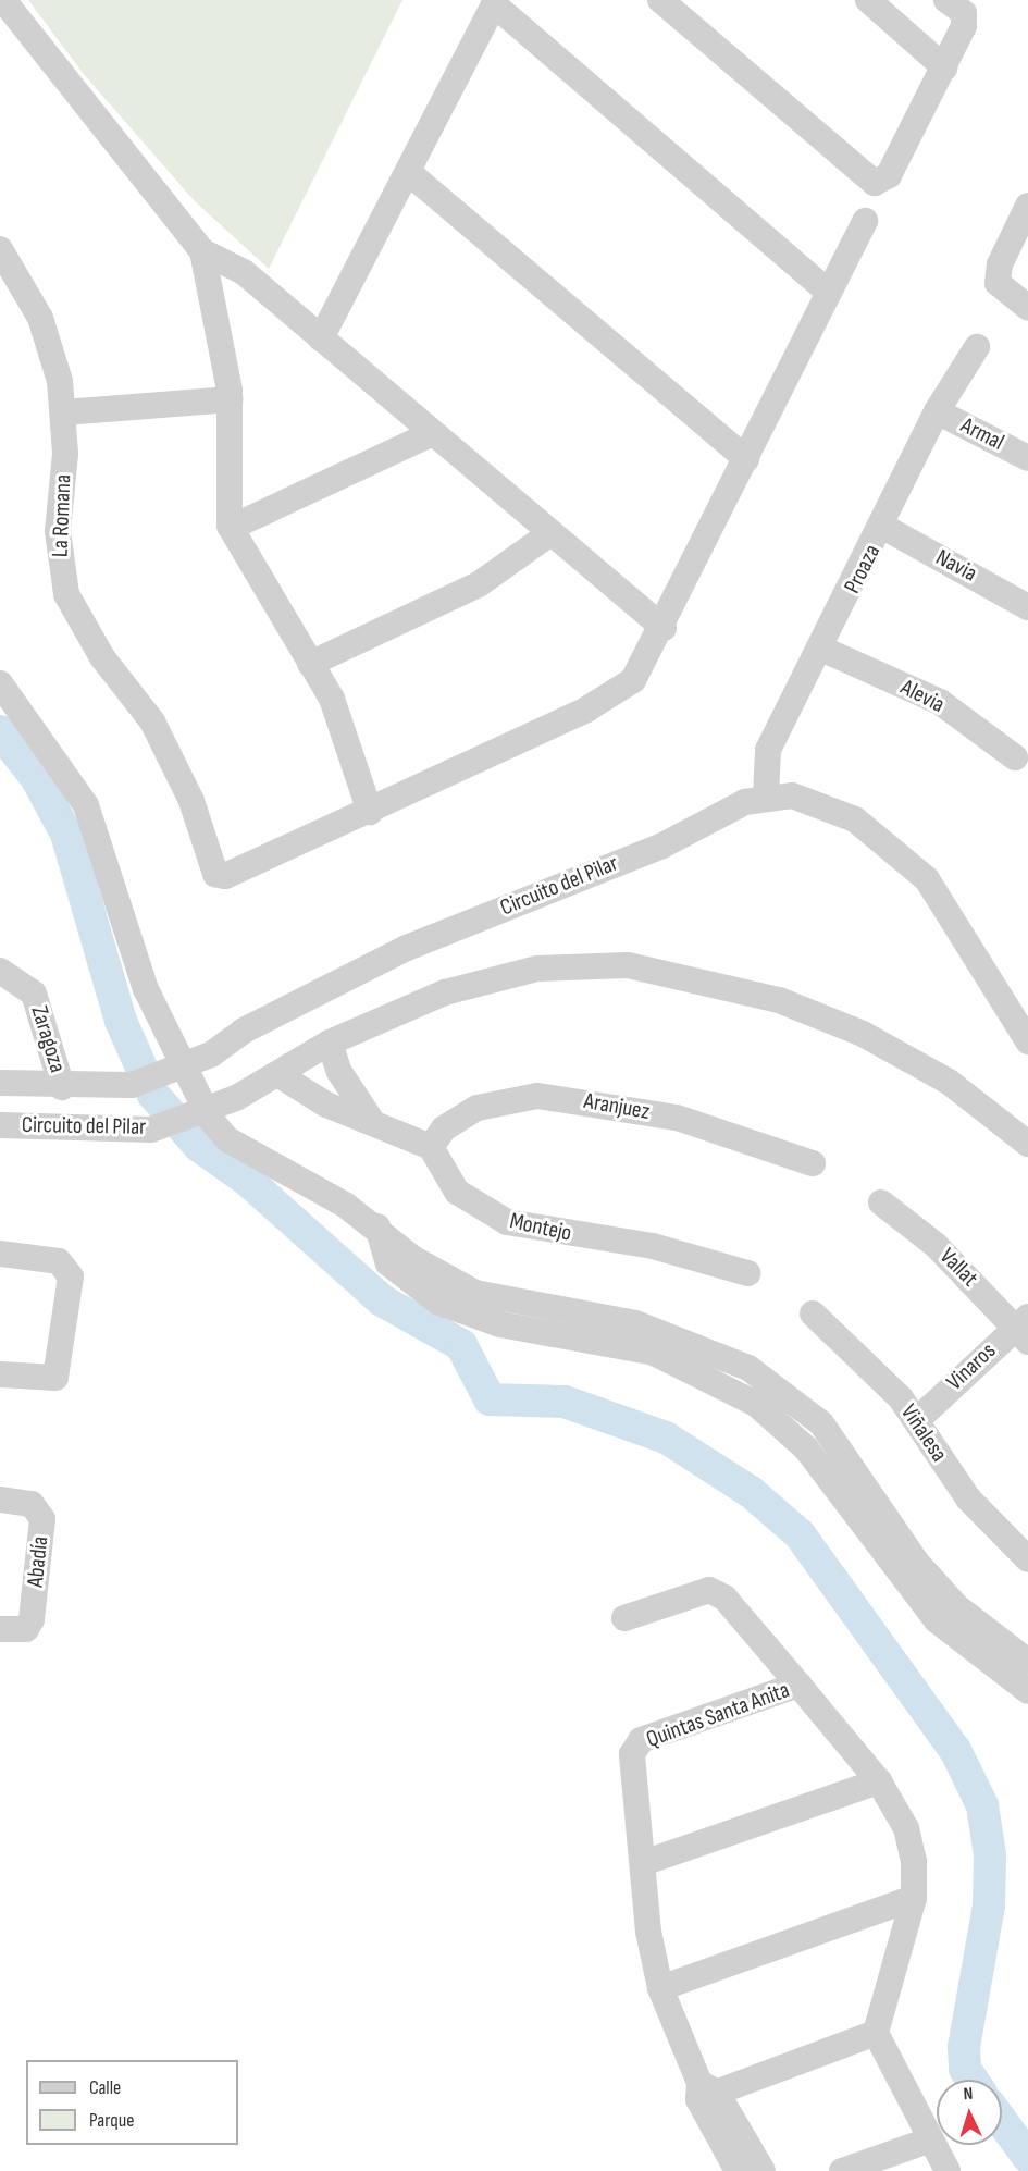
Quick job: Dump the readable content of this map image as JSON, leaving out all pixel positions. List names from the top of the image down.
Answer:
{
  "streets": {
    "street": [
      "Armal",
      "La Romana",
      "Navia",
      "Proaza",
      "Alevia",
      "Circuito del Pilar",
      "Zaragoza",
      "Aranjuez",
      "Montejo",
      "Vallat",
      "Vinaros",
      "Viñalesa",
      "Abadía",
      "Quintas Santa Anita"
    ]
  },
  "crossings": [
    ["Armal", "Proaza"],
    ["Navia", "Proaza"],
    ["Proaza", "Alevia"],
    ["Proaza", "Circuito del Pilar"],
    ["Circuito del Pilar", "Zaragoza"],
    ["Aranjuez", "Montejo"],
    ["Vallat", "Vinaros"],
    ["Vinaros", "Viñalesa"]
  ],
  "legend": ["Calle", "Parque"],
  "north": "top"
}
